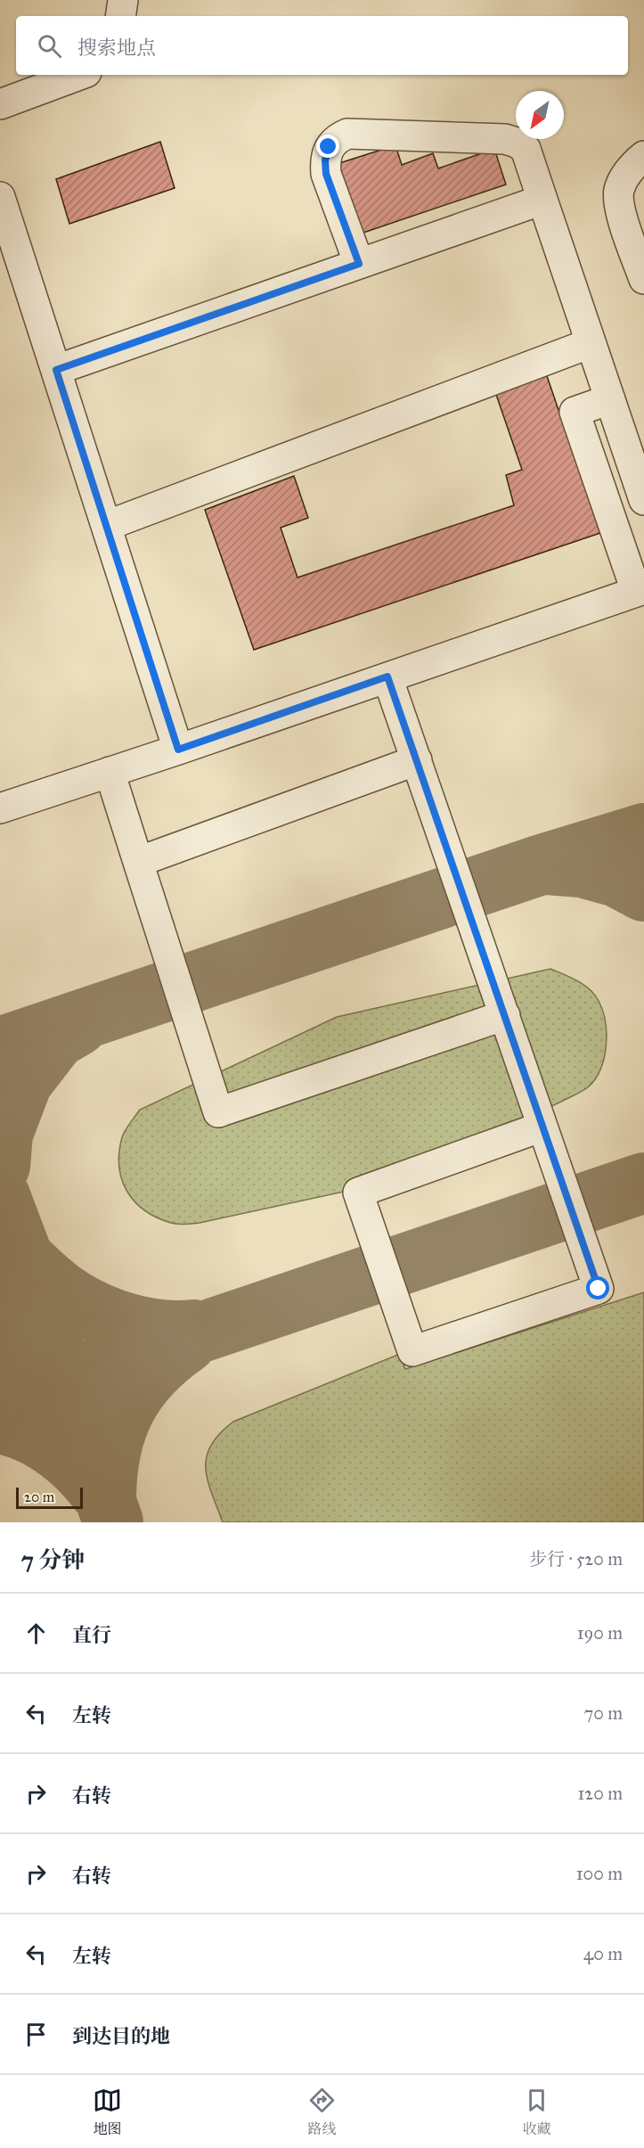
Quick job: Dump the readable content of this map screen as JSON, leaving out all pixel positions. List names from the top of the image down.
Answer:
{
  "scale_bar": "20 m",
  "north": "bottom left",
  "page": {
    "search": "搜索地点",
    "scale": "20 m",
    "heading": ["7 分钟", "步行 · 520 m"],
    "list": [
      ["直行", "190 m"],
      ["左转", "70 m"],
      ["右转", "120 m"],
      ["右转", "100 m"],
      ["左转", "40 m"],
      "到达目的地"
    ],
    "nav": ["地图", "路线", "收藏"]
  }
}
